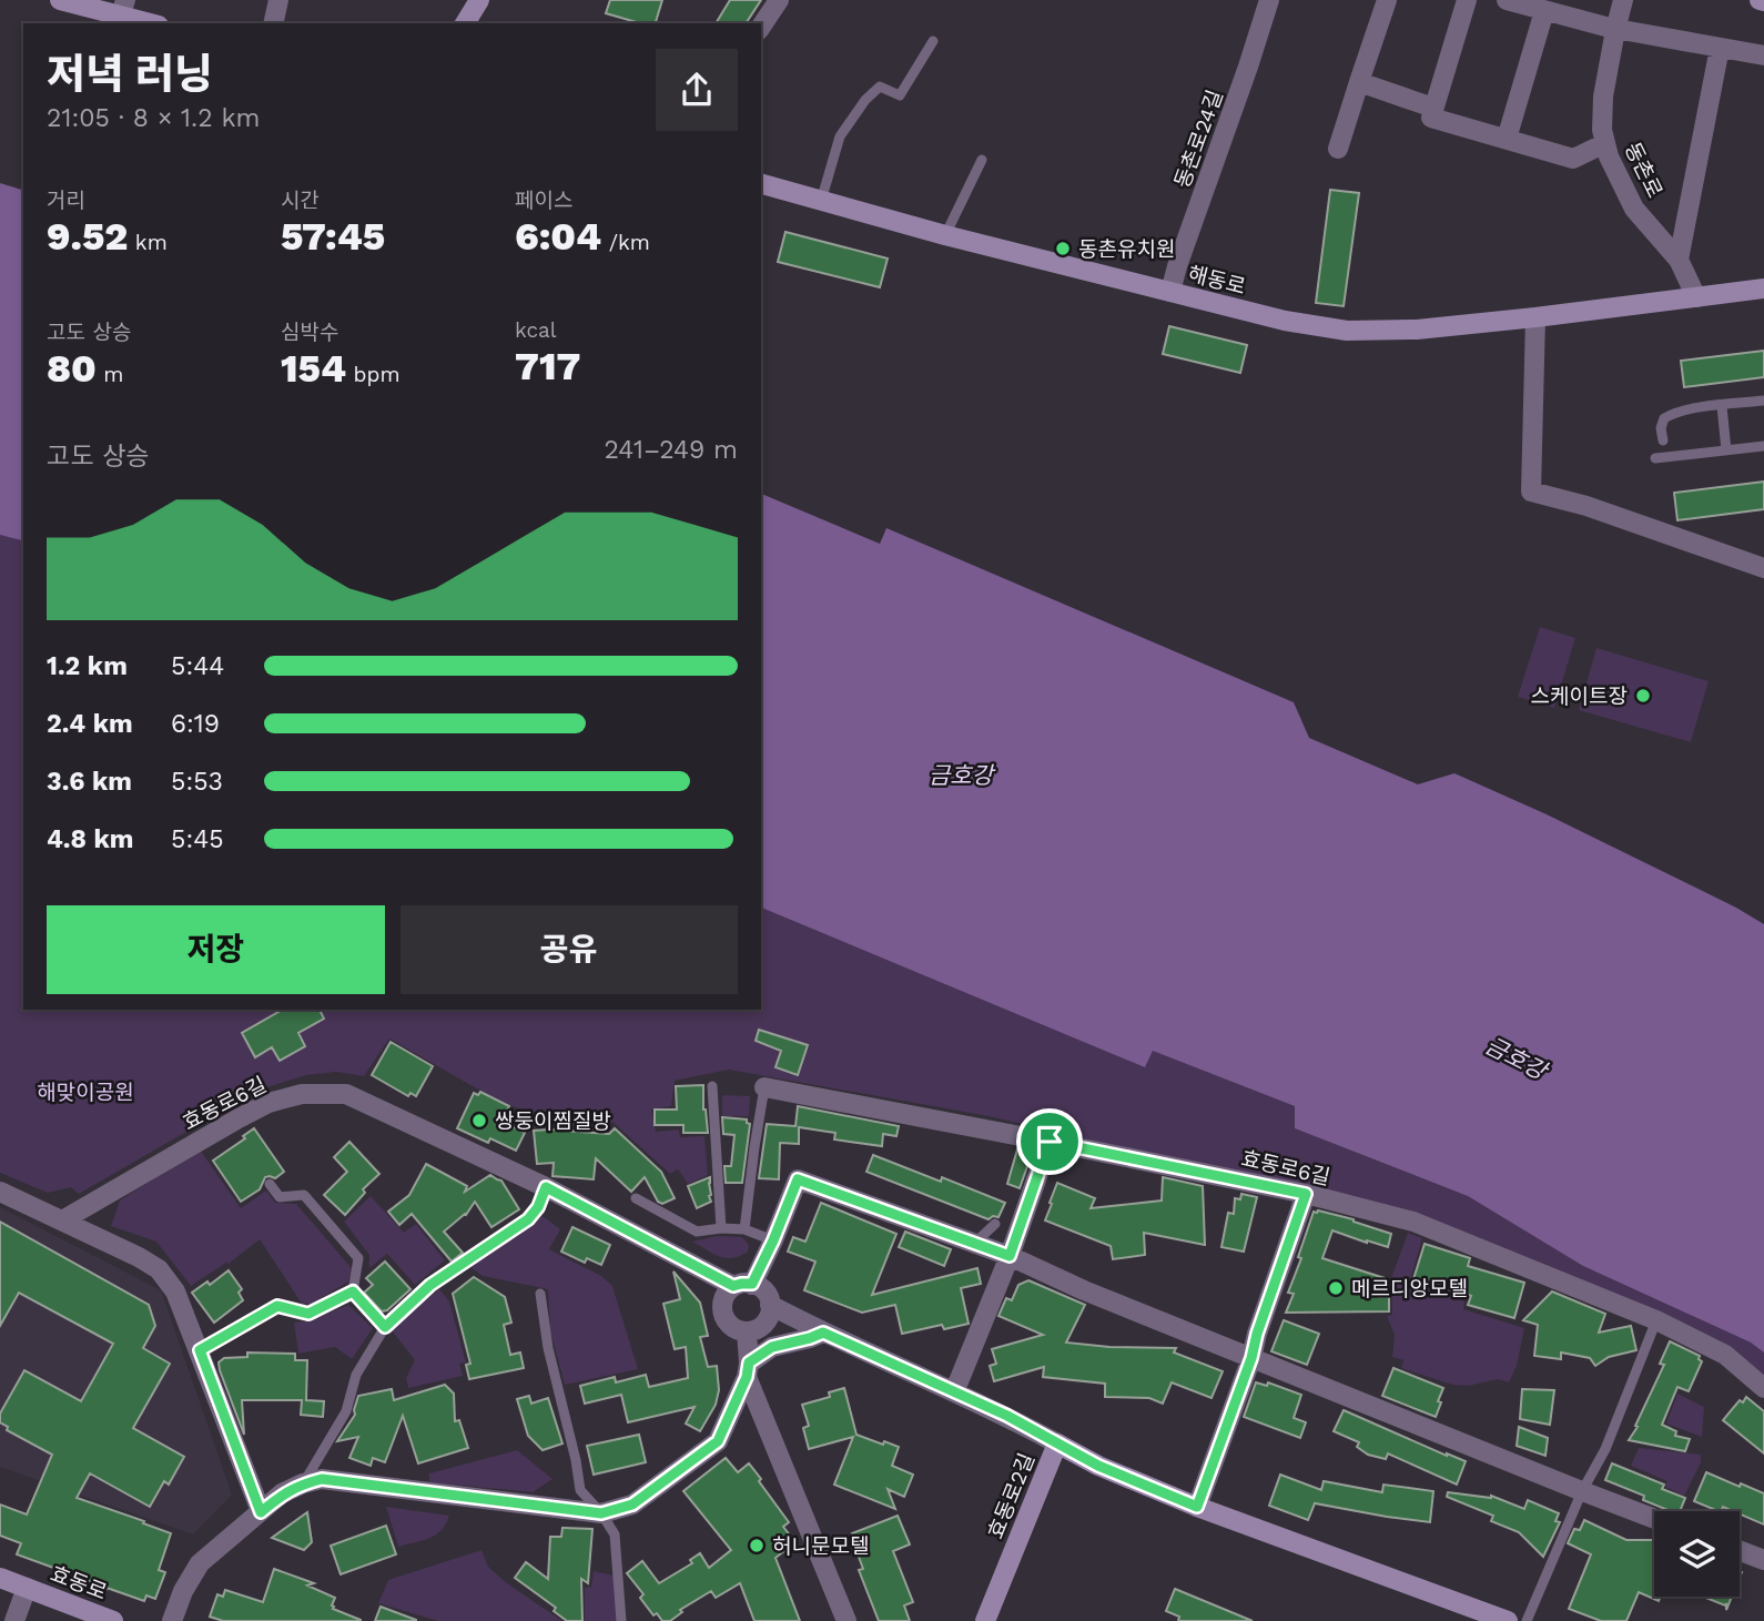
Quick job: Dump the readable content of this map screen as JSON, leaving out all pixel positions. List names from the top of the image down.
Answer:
{
  "streets": {
    "street": [
      "동촌로24길",
      "동촌로",
      "해동로",
      "효동로6길",
      "효동로2길",
      "효동로"
    ]
  },
  "crossings": [
    ["동촌로24길", "해동로"],
    ["동촌로", "해동로"]
  ],
  "water": ["금호강"],
  "parks": ["해맞이공원"],
  "places": [
    "동촌유치원",
    "스케이트장",
    "쌍둥이찜질방",
    "메르디앙모텔",
    "허니문모텔"
  ],
  "page": {
    "heading": ["저녁 러닝", "21:05 · 8 × 1.2 km"],
    "stats": [
      ["거리", "9.52 km"],
      ["시간", "57:45"],
      ["페이스", "6:04 /km"],
      ["고도 상승", "80 m"],
      ["심박수", "154 bpm"],
      ["kcal", "717"]
    ],
    "chart": ["고도 상승", "241–249 m"],
    "list": [
      {
        "name": "1.2 km",
        "note": "5:44"
      },
      {
        "name": "2.4 km",
        "note": "6:19"
      },
      {
        "name": "3.6 km",
        "note": "5:53"
      },
      {
        "name": "4.8 km",
        "note": "5:45"
      }
    ],
    "buttons": ["저장", "공유"]
  }
}
